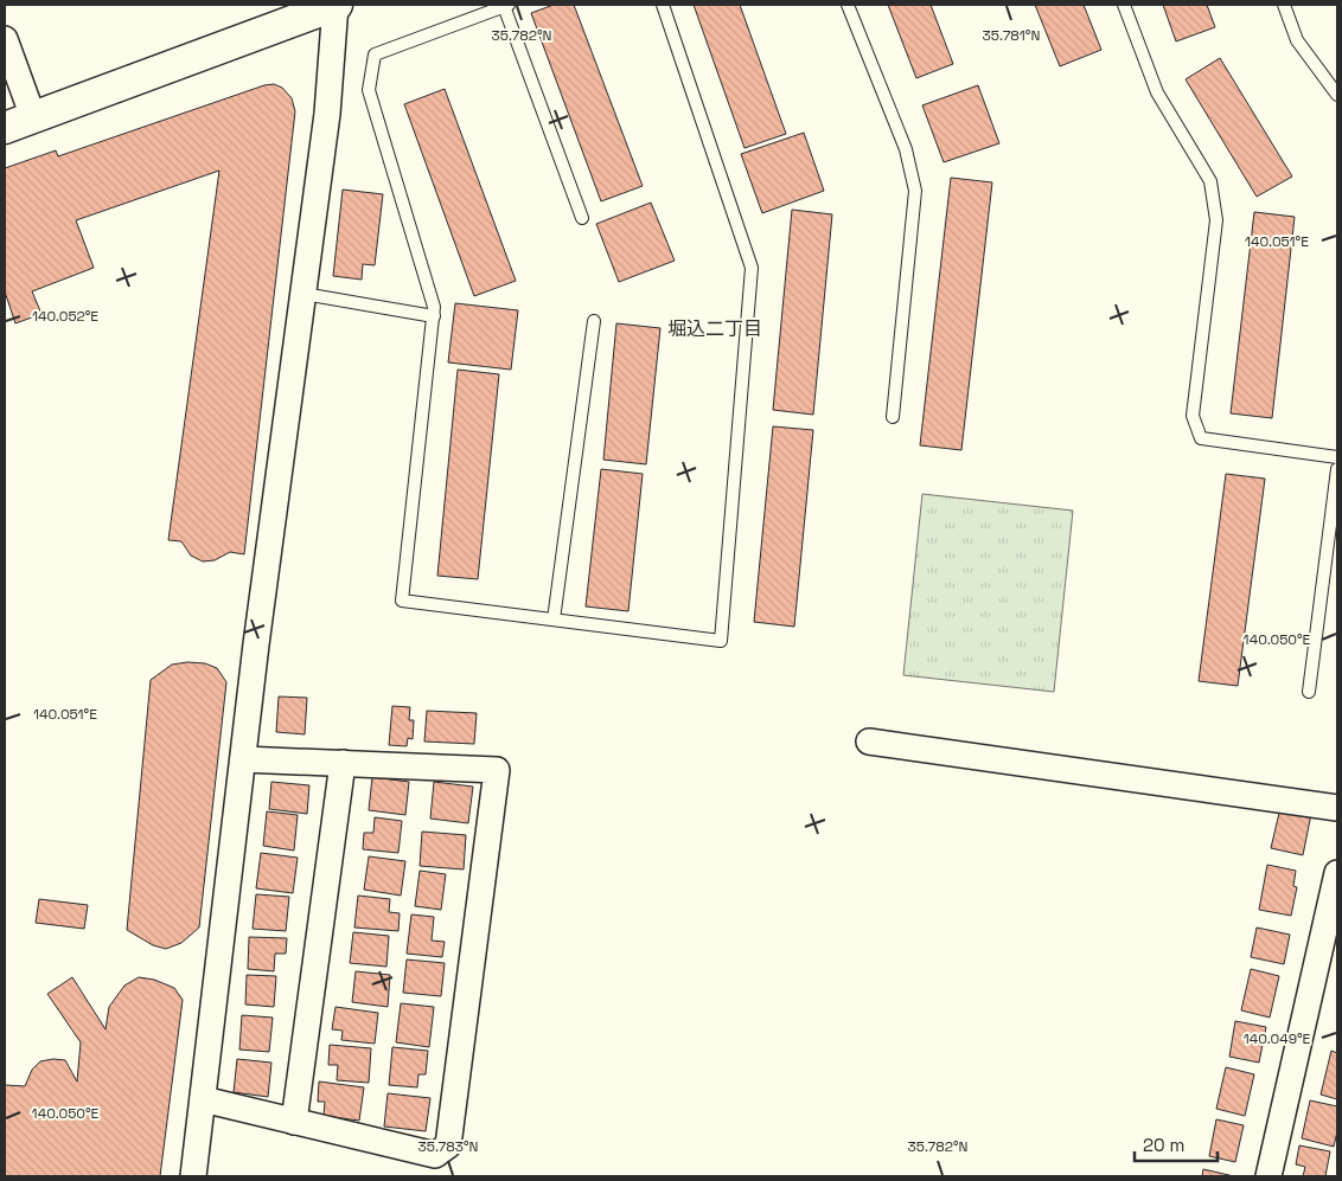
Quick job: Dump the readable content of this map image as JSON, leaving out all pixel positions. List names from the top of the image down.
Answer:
{
  "districts": ["堀込二丁目"],
  "scale_bar": "20 m",
  "coordinates": [
    "35.782°N",
    "35.781°N",
    "140.051°E",
    "140.052°E",
    "140.050°E",
    "140.049°E",
    "35.783°N"
  ]
}
